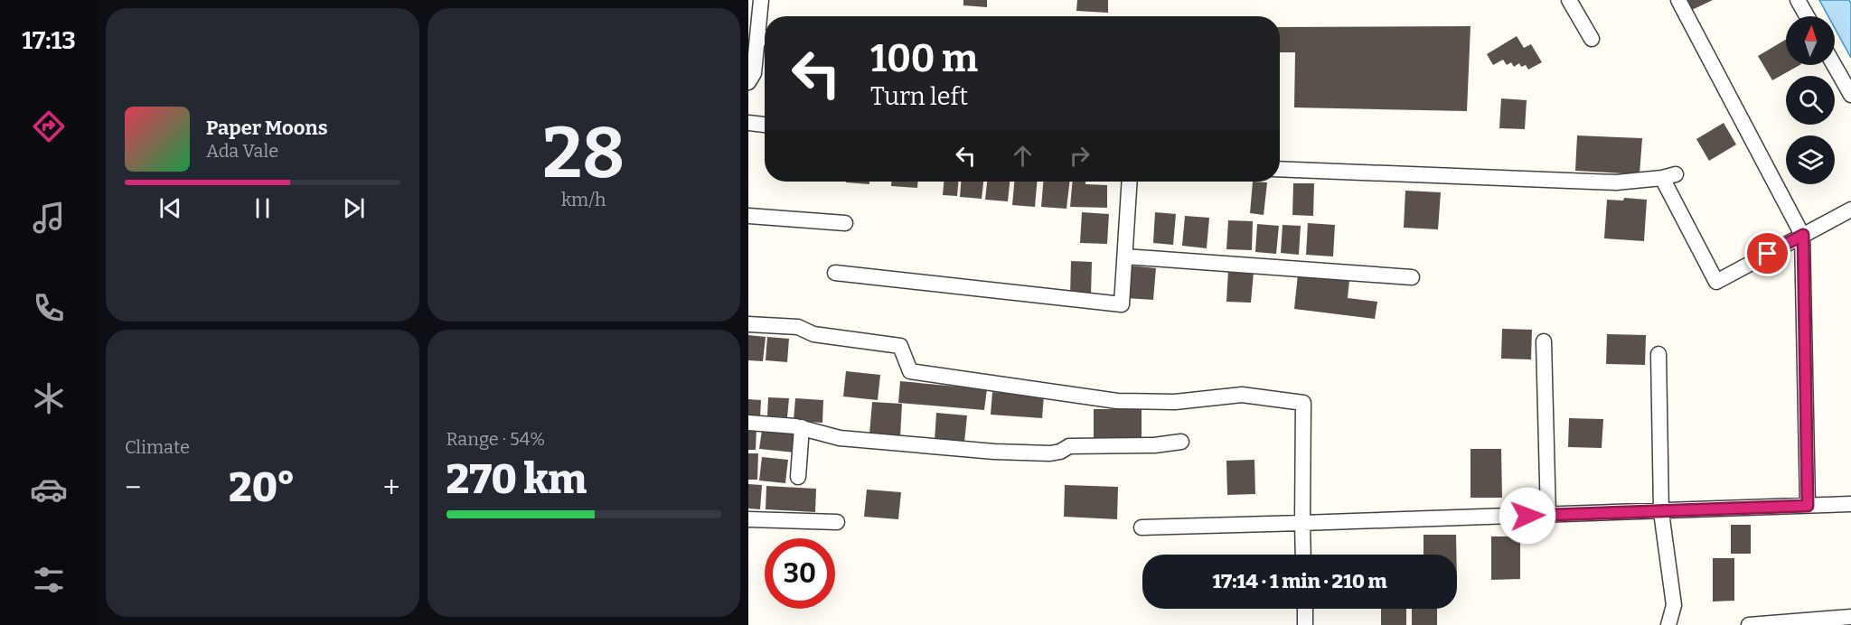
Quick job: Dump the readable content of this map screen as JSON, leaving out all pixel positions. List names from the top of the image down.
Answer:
{
  "north": "top",
  "page": {
    "tabs": "17:13",
    "tile": [
      ["28", "km/h"],
      "Climate",
      ["Range · 54%", "270 km"]
    ],
    "turn": ["100 m", "Turn left"],
    "song": ["Paper Moons", "Ada Vale"],
    "heat": ["−", "20°", "+"],
    "limit": "30",
    "trip": "17:14 · 1 min · 210 m"
  }
}
